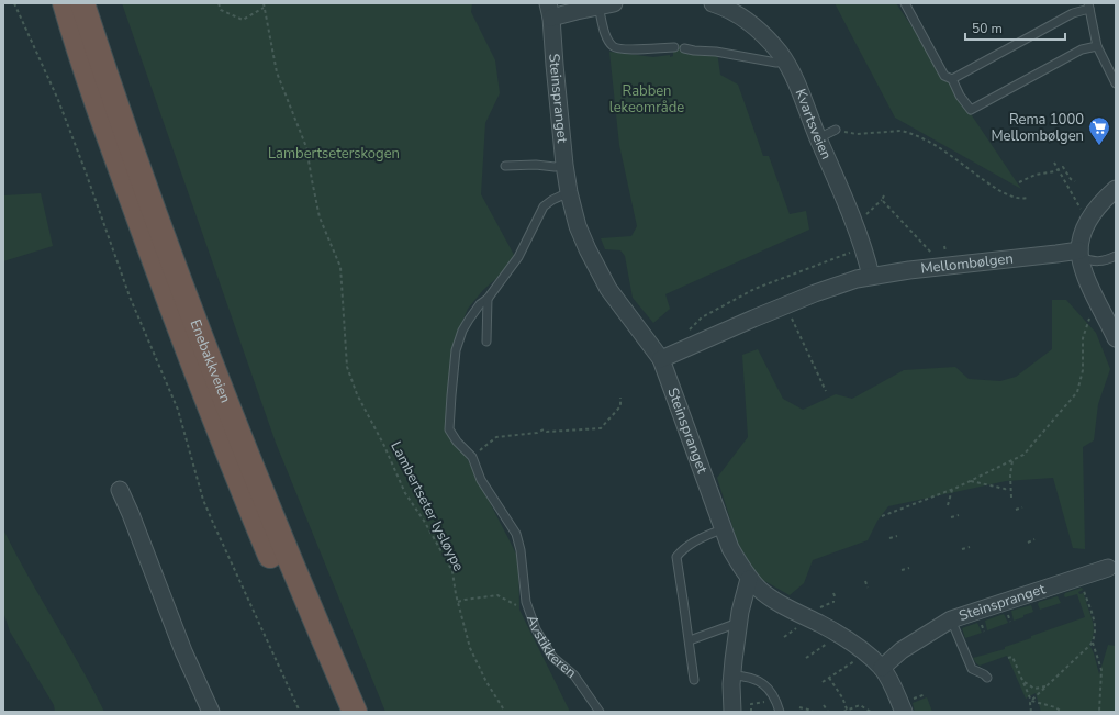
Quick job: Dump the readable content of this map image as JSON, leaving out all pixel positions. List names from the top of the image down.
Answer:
{
  "streets": {
    "highway": ["Enebakkveien"],
    "street": ["Steinspranget", "Kvartsveien", "Mellombølgen"],
    "lane": ["Avstikkeren"],
    "path": ["Lambertseter lysløype"]
  },
  "crossings": [
    ["Steinspranget", "Mellombølgen"],
    ["Kvartsveien", "Mellombølgen"]
  ],
  "parks": ["Rabben lekeområde", "Lambertseterskogen"],
  "places": {
    "supermarket": ["Rema 1000 Mellombølgen"]
  },
  "scale_bar": "50 m"
}
